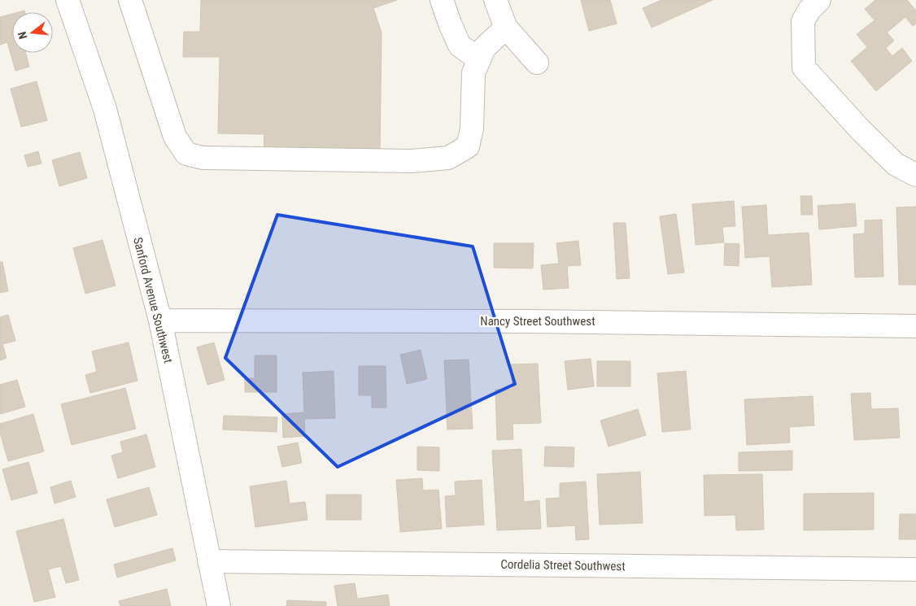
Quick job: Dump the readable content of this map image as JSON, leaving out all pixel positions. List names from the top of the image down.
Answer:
{
  "streets": {
    "street": ["Sanford Avenue Southwest", "Nancy Street Southwest", "Cordelia Street Southwest"]
  },
  "crossings": [
    ["Sanford Avenue Southwest", "Nancy Street Southwest"],
    ["Sanford Avenue Southwest", "Cordelia Street Southwest"]
  ],
  "north": "left"
}
